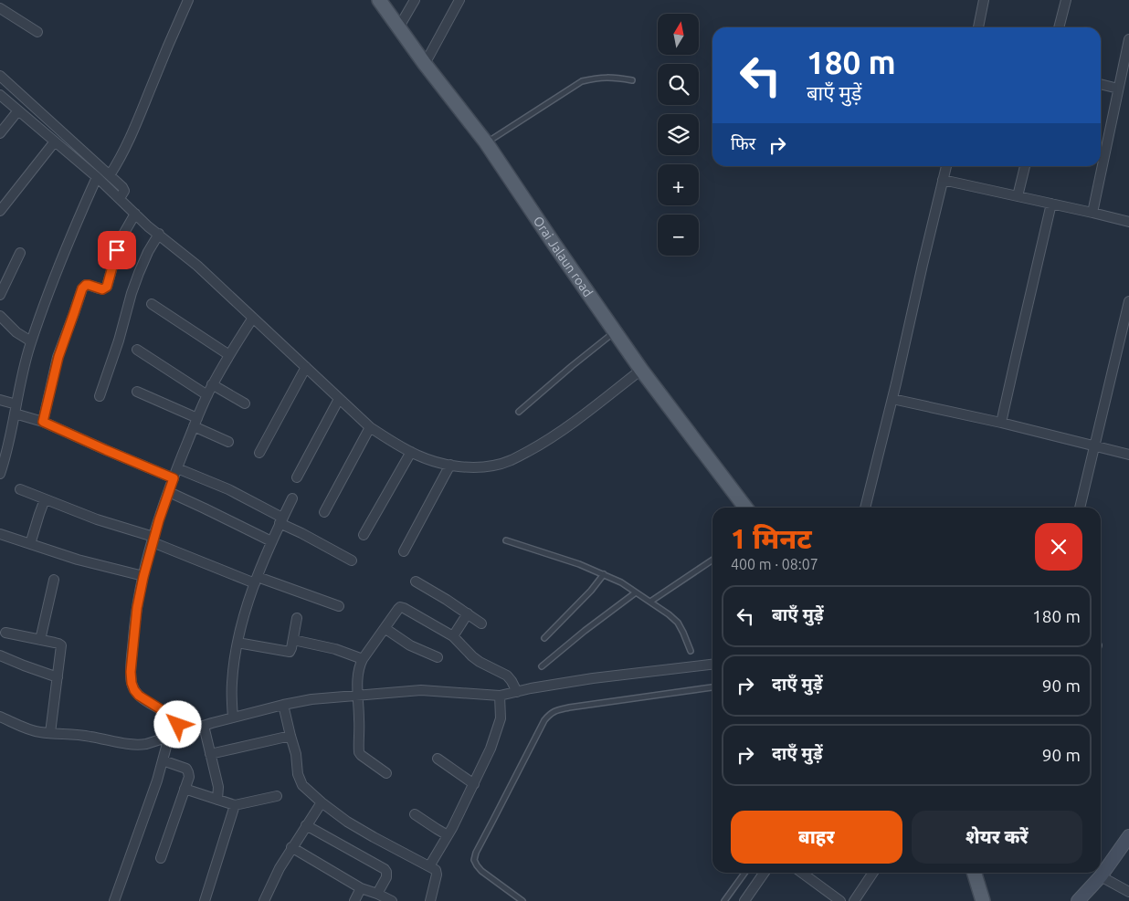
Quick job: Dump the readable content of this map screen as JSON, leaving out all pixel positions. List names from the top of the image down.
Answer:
{
  "streets": {
    "main road": ["Orai Jalaun road"]
  },
  "north": "top",
  "page": {
    "map_buttons": ["+", "−"],
    "turn": ["180 m", "बाएँ मुड़ें"],
    "then": "फिर",
    "heading": ["1 मिनट", "400 m · 08:07"],
    "list": [
      {
        "name": "बाएँ मुड़ें",
        "value": "180 m"
      },
      {
        "name": "दाएँ मुड़ें",
        "value": "90 m"
      },
      {
        "name": "दाएँ मुड़ें",
        "value": "90 m"
      }
    ],
    "buttons": ["बाहर", "शेयर करें"]
  }
}
